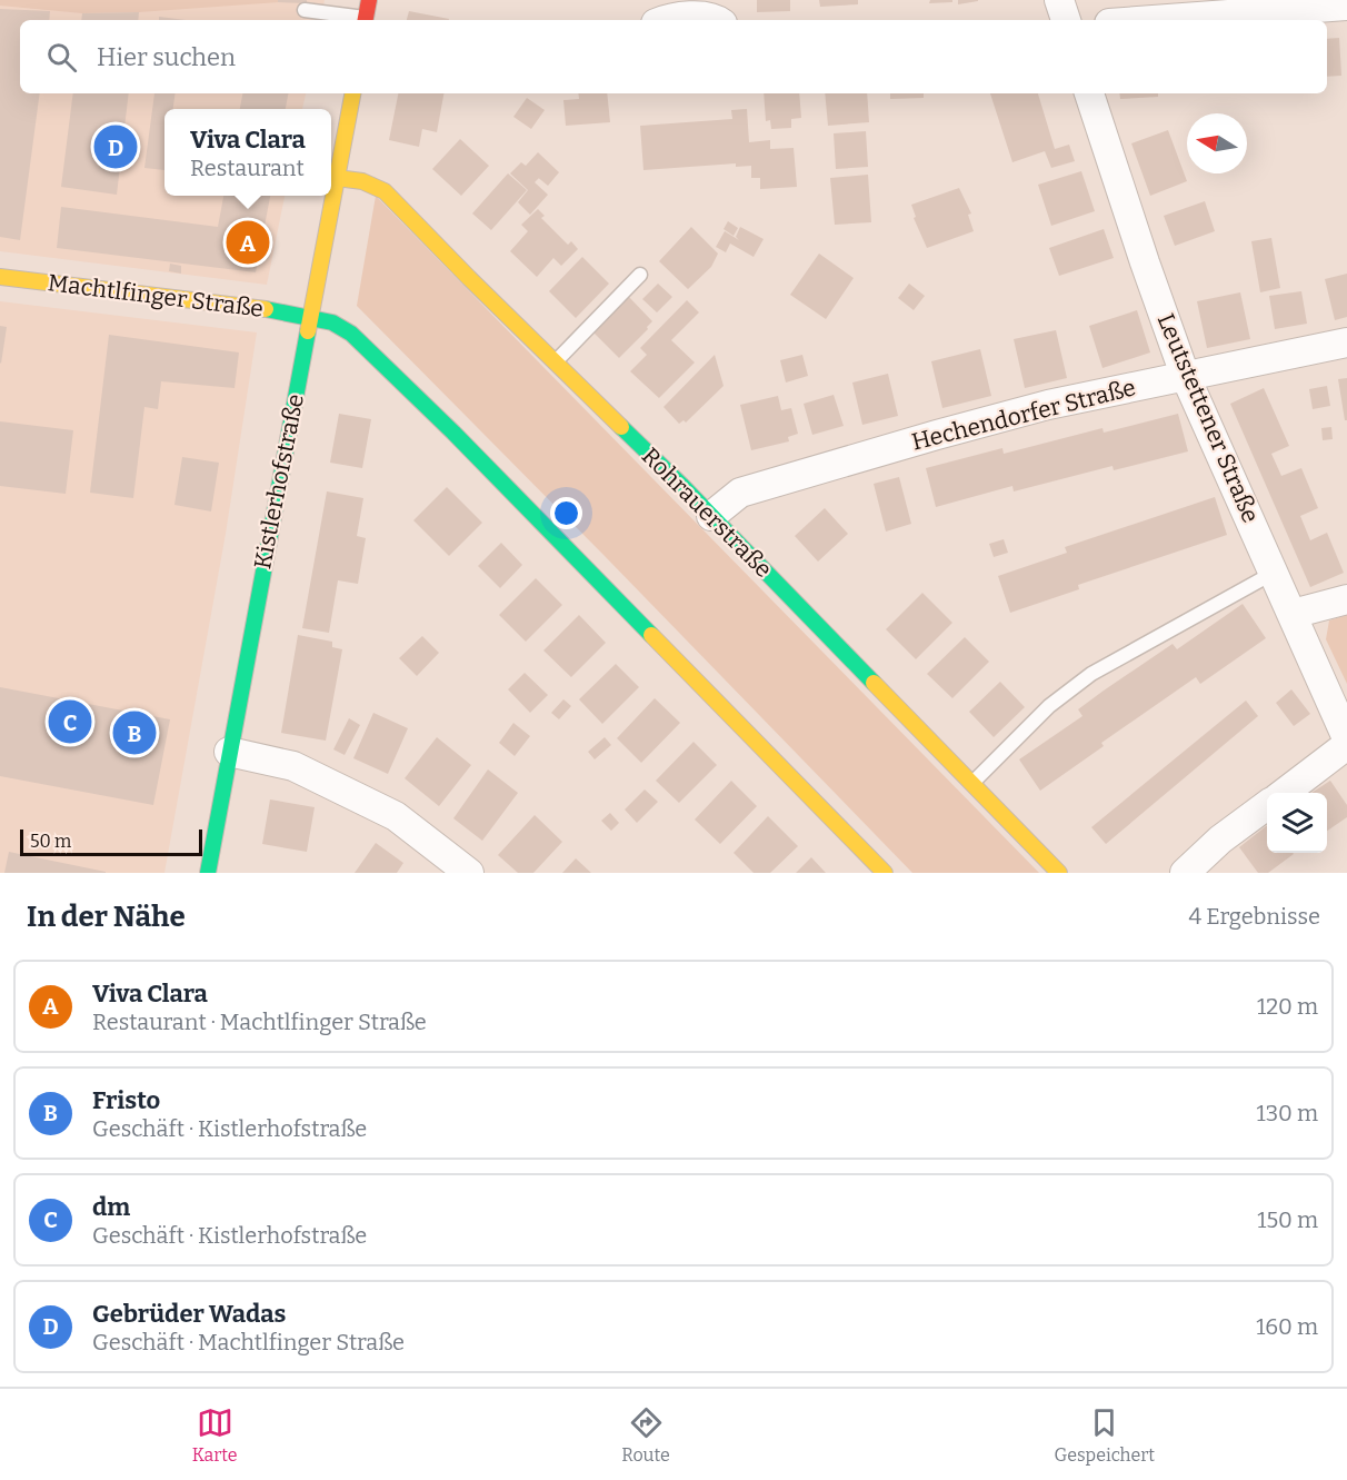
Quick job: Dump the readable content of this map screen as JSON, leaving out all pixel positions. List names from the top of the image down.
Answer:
{
  "streets": {
    "street": [
      "Machtlfinger Straße",
      "Hechendorfer Straße",
      "Leutstettener Straße",
      "Kistlerhofstraße",
      "Rohrauerstraße"
    ]
  },
  "crossings": [
    ["Machtlfinger Straße", "Kistlerhofstraße"],
    ["Hechendorfer Straße", "Leutstettener Straße"],
    ["Hechendorfer Straße", "Rohrauerstraße"],
    ["Kistlerhofstraße", "Rohrauerstraße"]
  ],
  "scale_bar": "50 m",
  "north": "left",
  "page": {
    "search": "Hier suchen",
    "popup": ["Viva Clara", "Restaurant"],
    "pins": [
      "D",
      "A",
      "C",
      "B"
    ],
    "scale": "50 m",
    "heading": ["In der Nähe", "4 Ergebnisse"],
    "list": [
      {
        "mark": "A",
        "name": "Viva Clara",
        "note": "Restaurant · Machtlfinger Straße",
        "value": "120 m"
      },
      {
        "mark": "B",
        "name": "Fristo",
        "note": "Geschäft · Kistlerhofstraße",
        "value": "130 m"
      },
      {
        "mark": "C",
        "name": "dm",
        "note": "Geschäft · Kistlerhofstraße",
        "value": "150 m"
      },
      {
        "mark": "D",
        "name": "Gebrüder Wadas",
        "note": "Geschäft · Machtlfinger Straße",
        "value": "160 m"
      }
    ],
    "nav": ["Karte", "Route", "Gespeichert"]
  }
}
